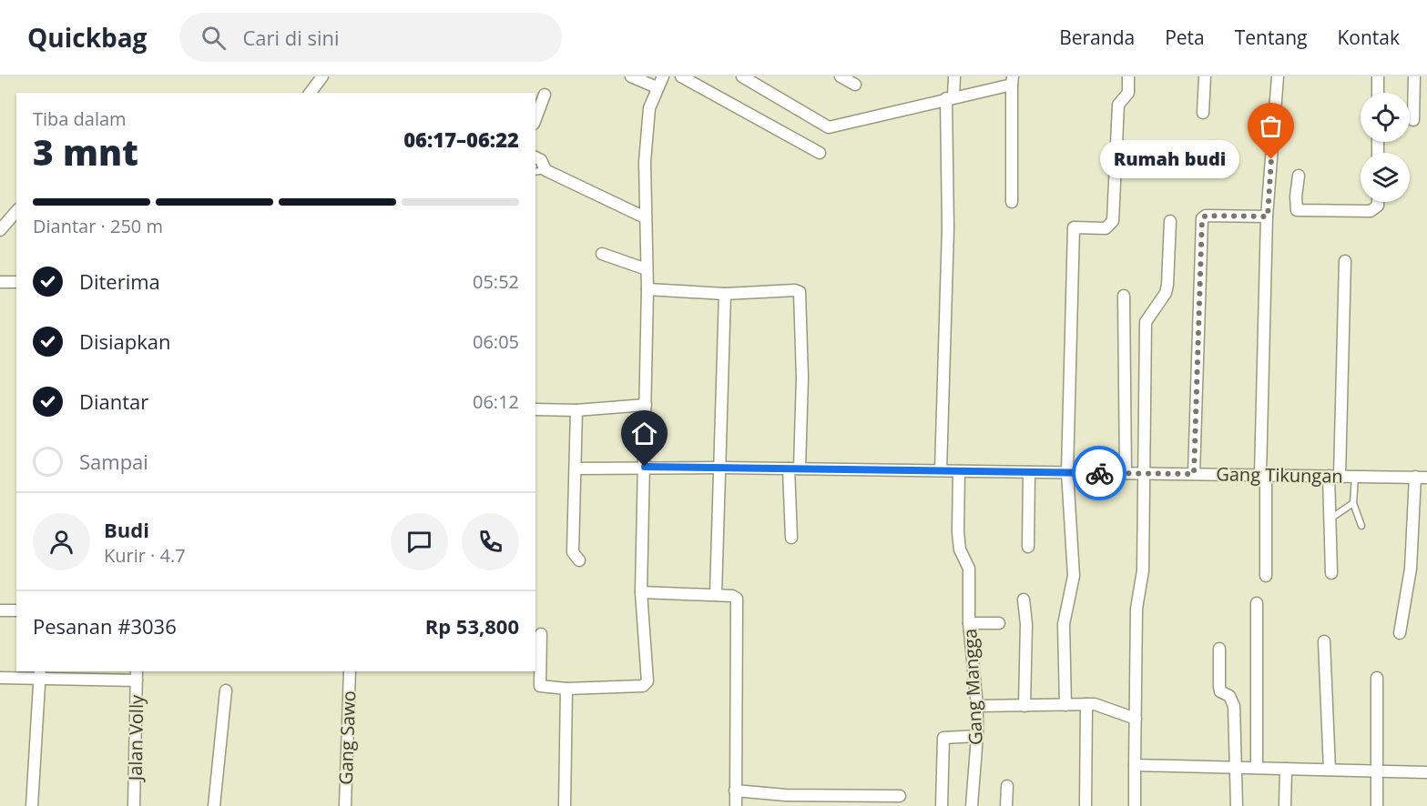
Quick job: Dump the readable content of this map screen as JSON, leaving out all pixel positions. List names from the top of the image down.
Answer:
{
  "streets": {
    "street": [
      "Gang Tikungan",
      "Gang Mangga",
      "Jalan Volly",
      "Gang Sawo"
    ]
  },
  "crossings": [
    ["Gang Tikungan", "Gang Mangga"]
  ],
  "places": ["Rumah budi"],
  "page": {
    "header": "Quickbag",
    "search": "Cari di sini",
    "nav": [
      "Beranda",
      "Peta",
      "Tentang",
      "Kontak"
    ],
    "heading": ["3 mnt", "Tiba dalam", "06:17–06:22"],
    "panel": [
      "Budi",
      "Kurir · 4.7",
      "Pesanan #3036",
      "Rp 53,800"
    ],
    "bubble": "Rumah budi",
    "bar": "Diantar · 250 m",
    "list": [
      ["Diterima", "05:52"],
      ["Disiapkan", "06:05"],
      ["Diantar", "06:12"],
      "Sampai"
    ]
  }
}
